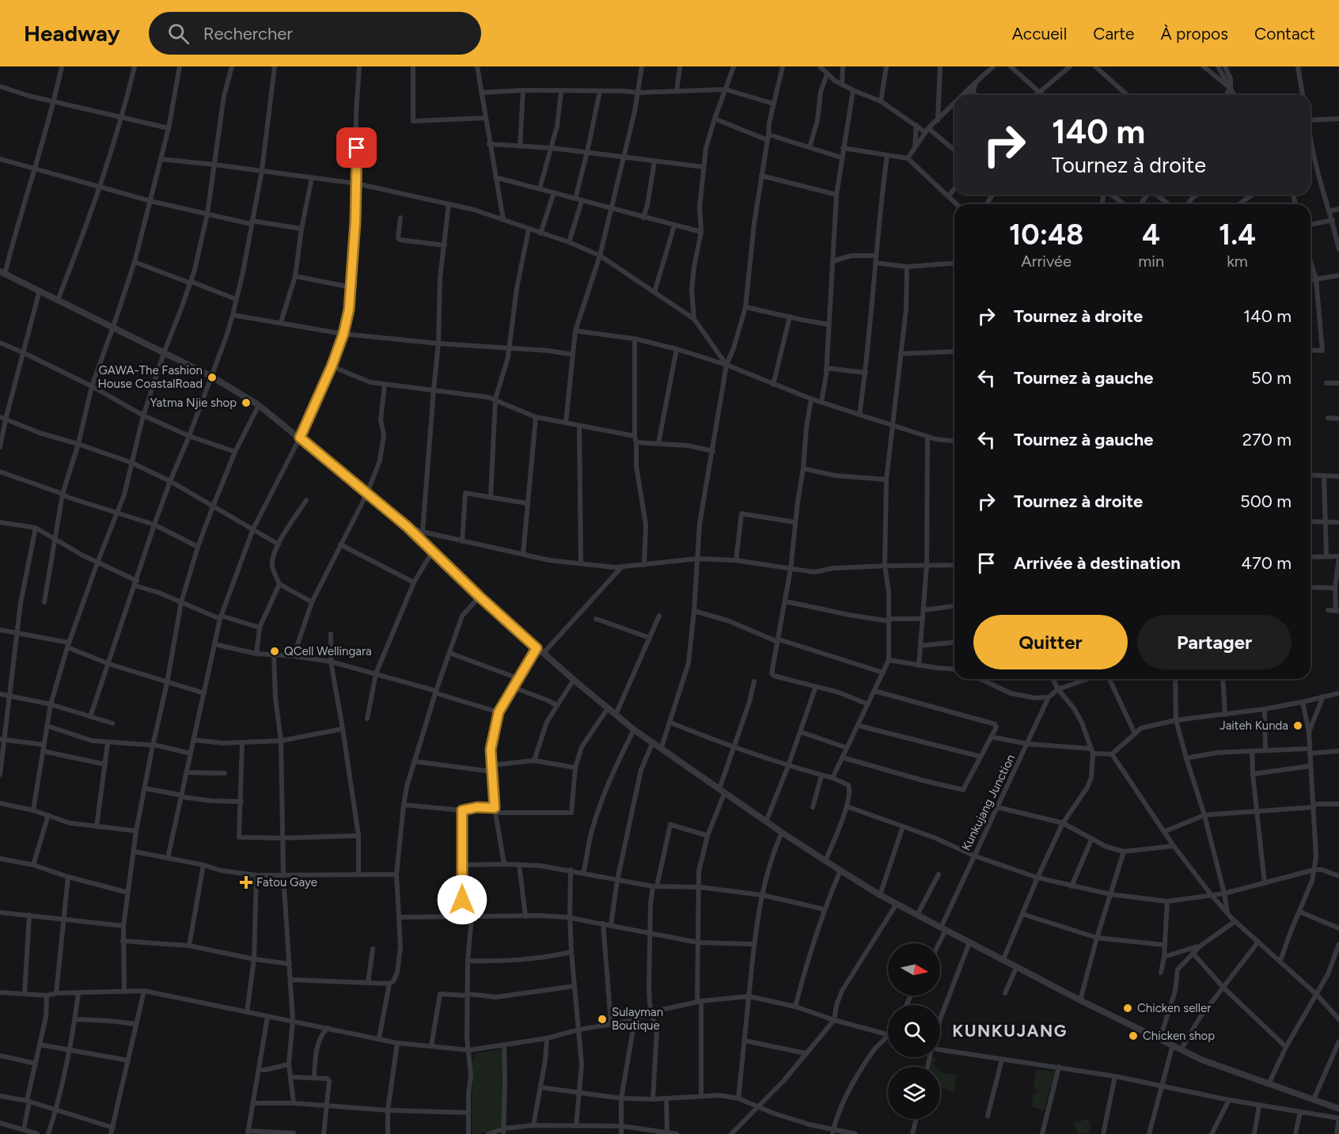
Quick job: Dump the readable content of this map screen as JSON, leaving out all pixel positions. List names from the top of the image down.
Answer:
{
  "streets": {
    "street": ["Kunkujang Junction"]
  },
  "districts": ["KUNKUJANG"],
  "places": {
    "other": [
      "GAWA-The Fashion House CoastalRoad",
      "Yatma Njie shop",
      "QCell Wellingara",
      "Jaiteh Kunda",
      "Chicken seller",
      "Sulayman Boutique",
      "Chicken shop"
    ],
    "health": ["Fatou Gaye"]
  },
  "north": "right",
  "page": {
    "header": "Headway",
    "search": "Rechercher",
    "nav": [
      "Accueil",
      "Carte",
      "À propos",
      "Contact"
    ],
    "turn": ["140 m", "Tournez à droite"],
    "eta": [
      "10:48",
      "Arrivée",
      "4",
      "min",
      "1.4",
      "km"
    ],
    "list": [
      {
        "name": "Tournez à droite",
        "value": "140 m"
      },
      {
        "name": "Tournez à gauche",
        "value": "50 m"
      },
      {
        "name": "Tournez à gauche",
        "value": "270 m"
      },
      {
        "name": "Tournez à droite",
        "value": "500 m"
      },
      {
        "name": "Arrivée à destination",
        "value": "470 m"
      }
    ],
    "buttons": ["Quitter", "Partager"]
  }
}
